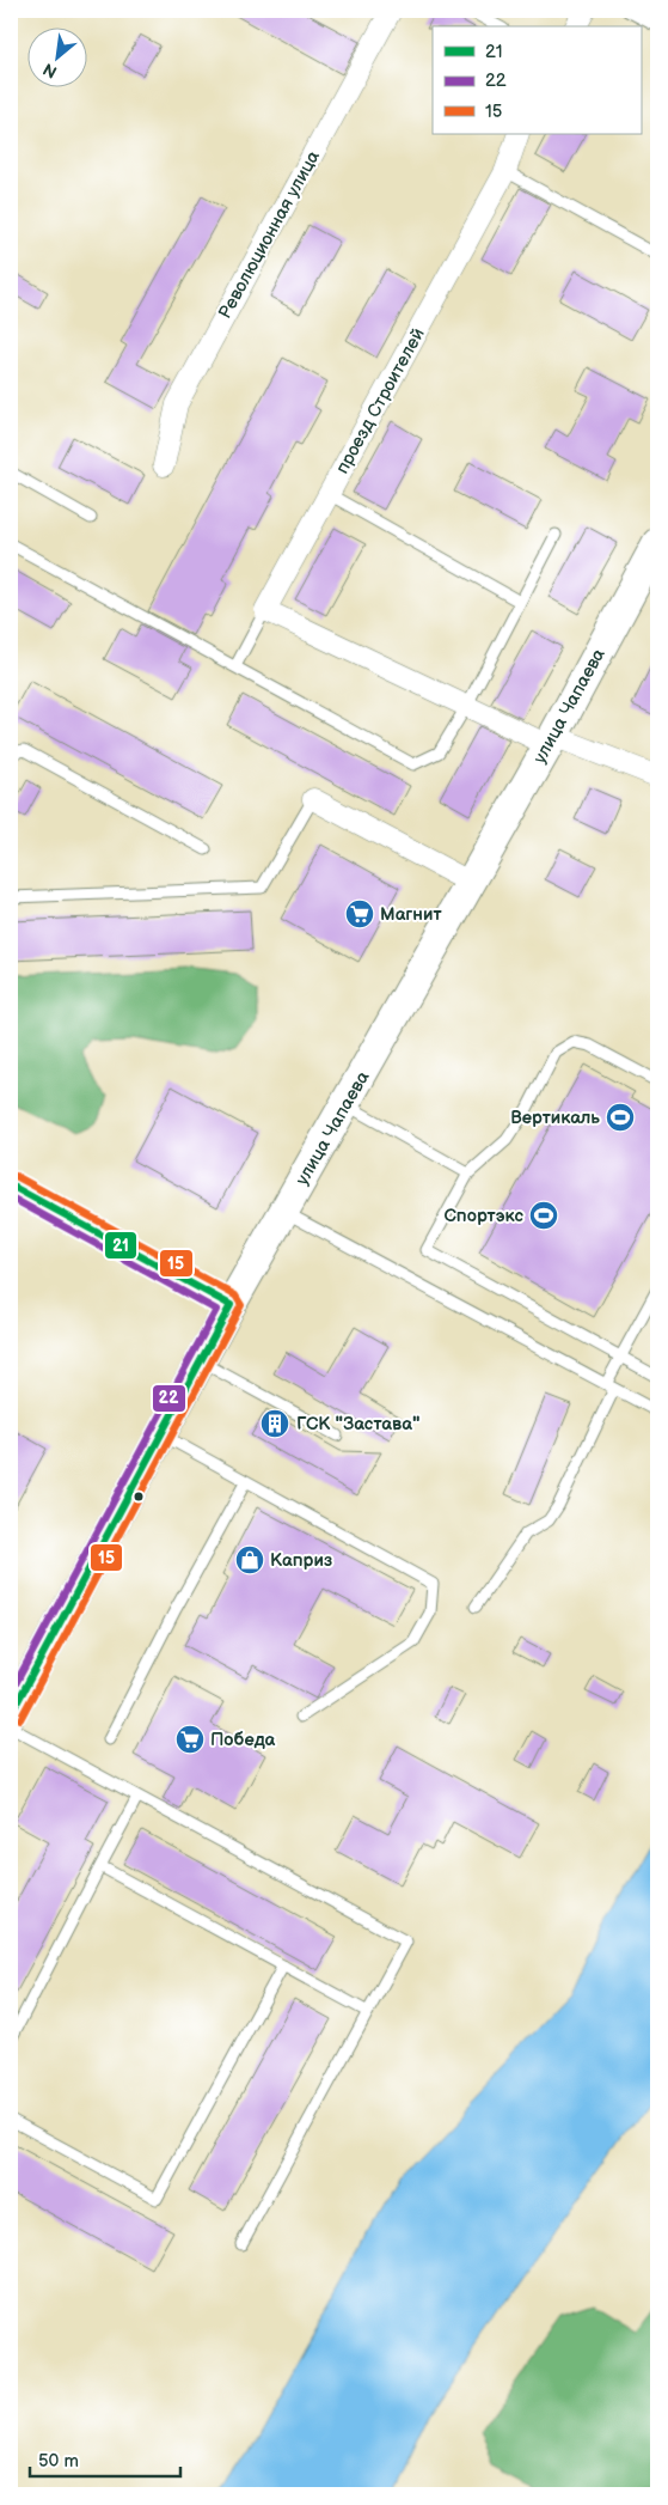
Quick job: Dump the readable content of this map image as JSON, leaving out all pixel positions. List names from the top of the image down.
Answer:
{
  "streets": {
    "street": ["Революционная улица", "проезд Строителей", "улица Чапаева"]
  },
  "places": {
    "supermarket": ["Магнит", "Победа"],
    "sports": ["Вертикаль", "Спортэкс"],
    "building": ["ГСК \"Застава\""],
    "shop": ["Каприз"]
  },
  "lines": ["transit line 15", "transit line 21", "transit line 22"],
  "legend": ["21", "22", "15"],
  "scale_bar": "50 m",
  "north": "bottom left"
}
